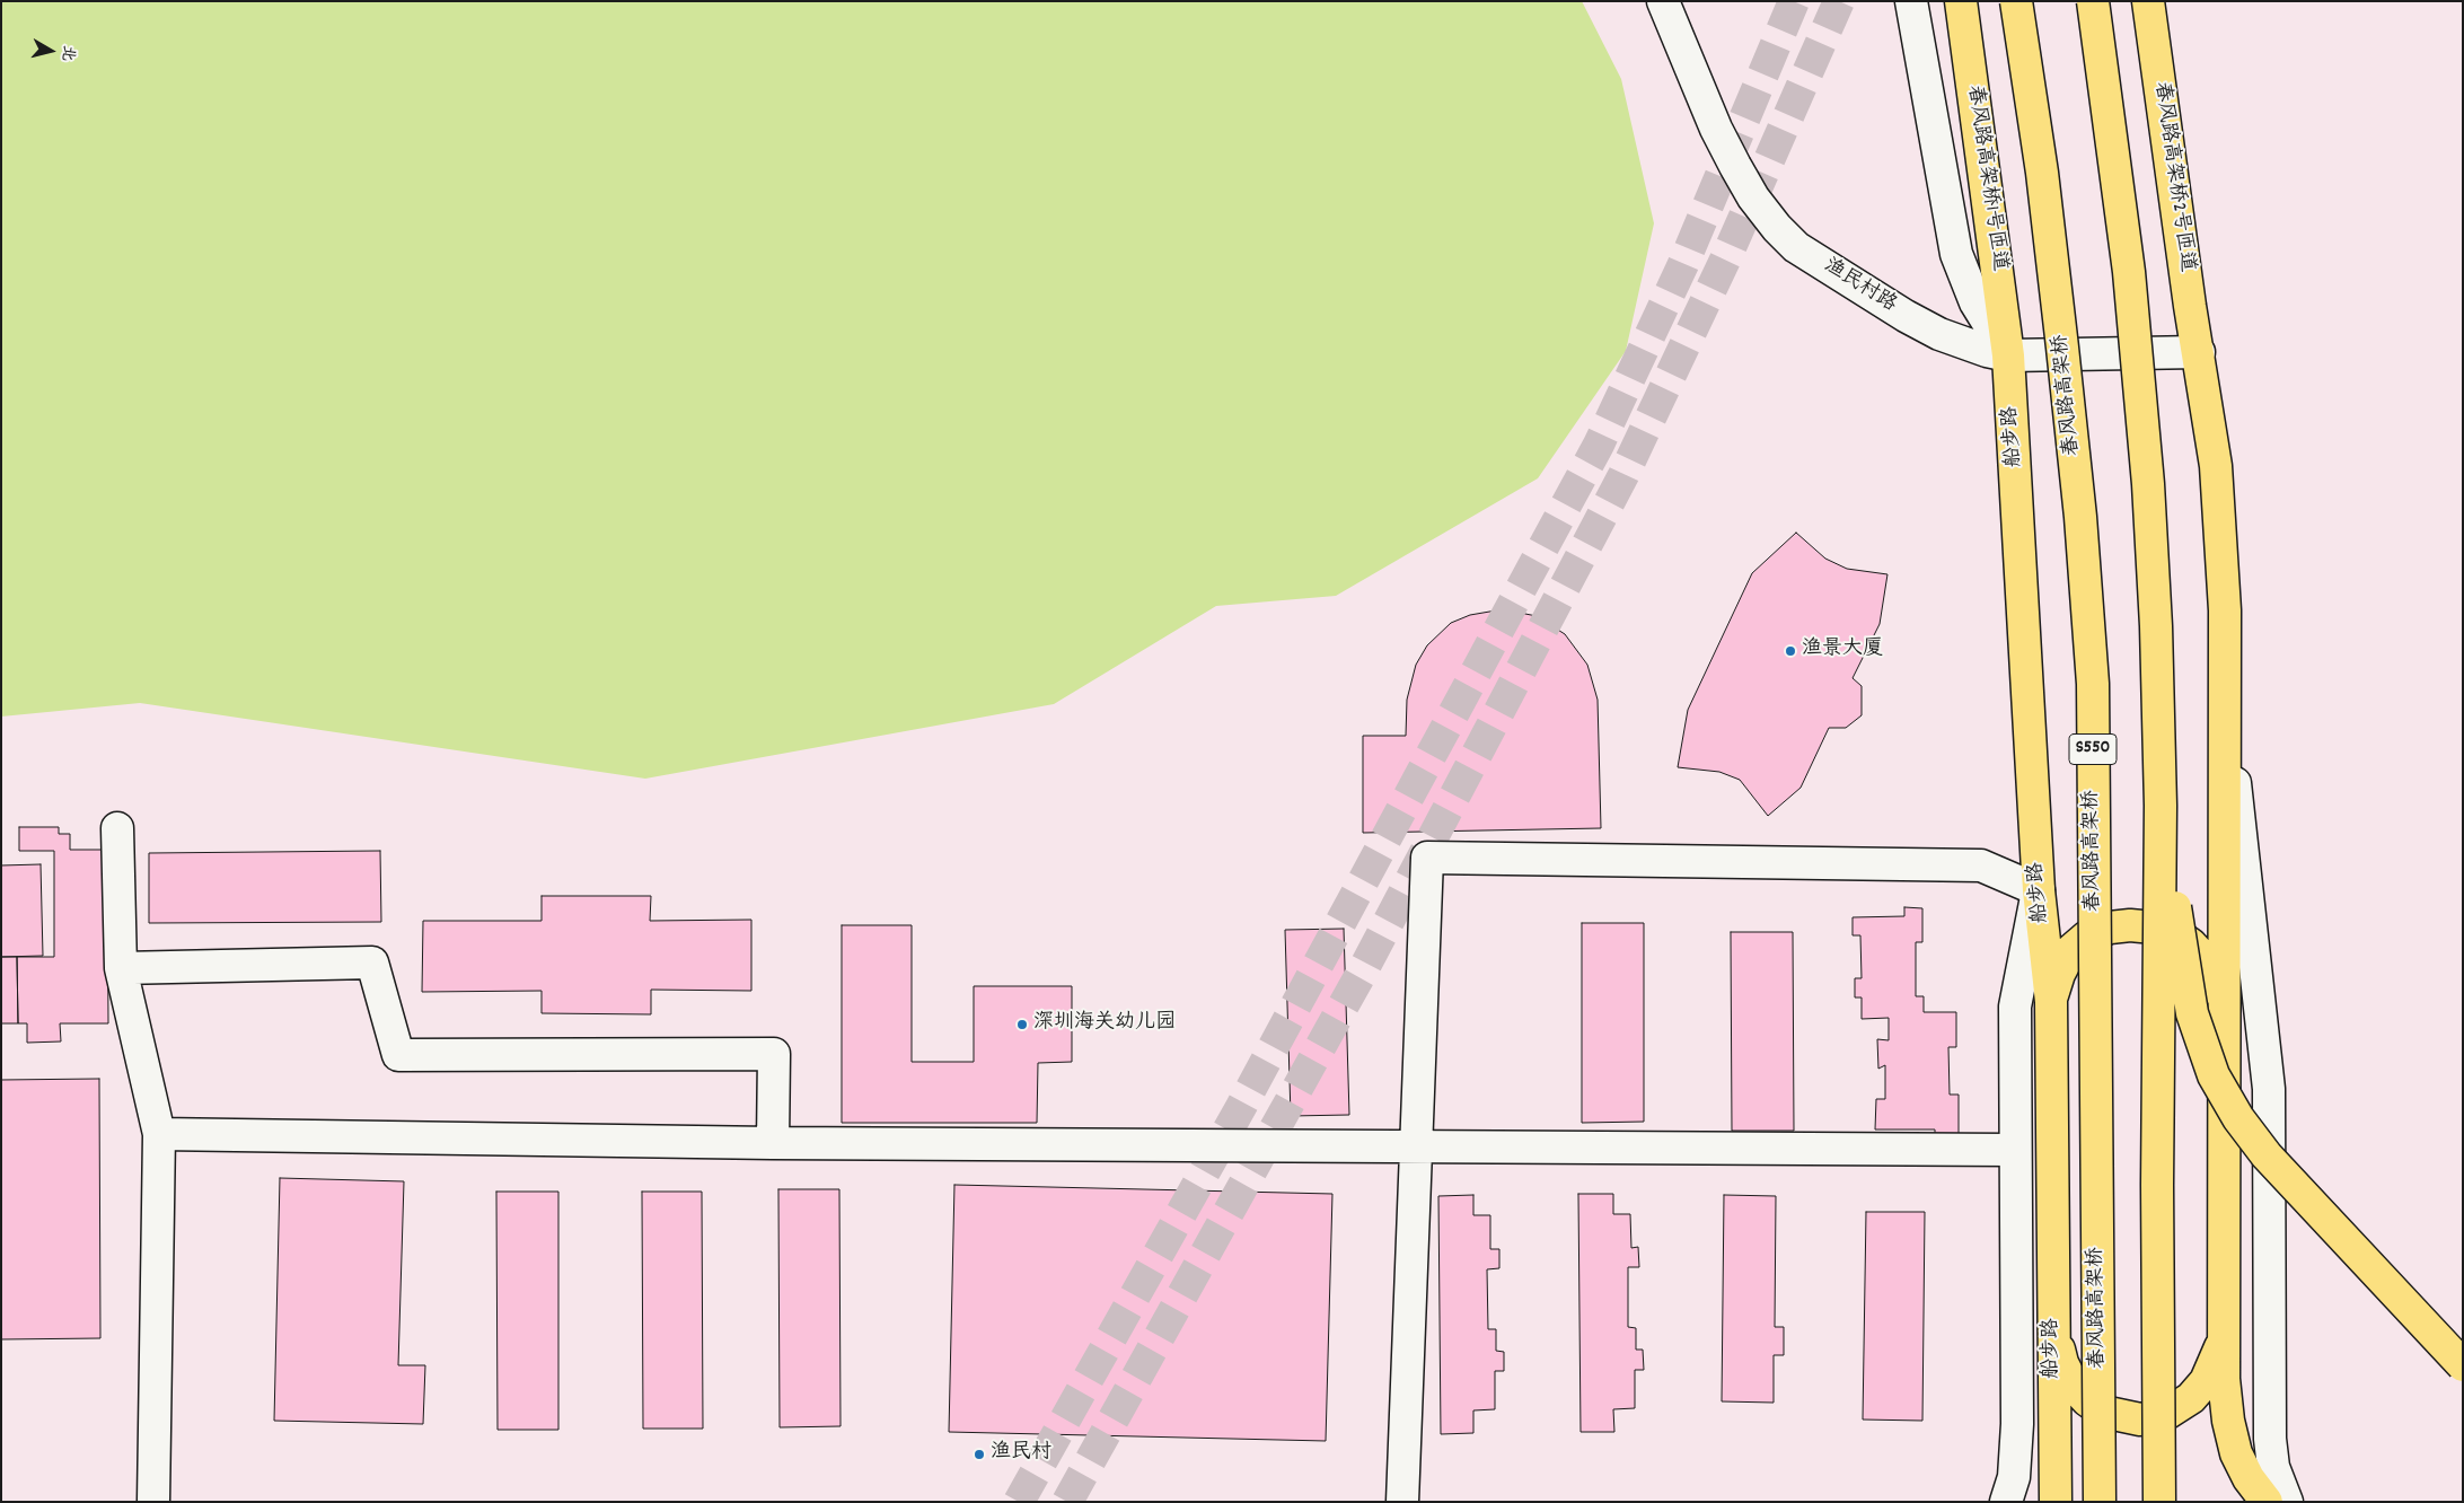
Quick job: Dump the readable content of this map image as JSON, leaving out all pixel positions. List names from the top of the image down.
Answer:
{
  "streets": {
    "main road": [
      "春风路高架桥2号匝道",
      "春风路高架桥1号匝道",
      "春风路高架桥",
      "船步路",
      "S550"
    ],
    "street": ["渔民村路"]
  },
  "crossings": [
    ["春风路高架桥2号匝道", "渔民村路"],
    ["春风路高架桥1号匝道", "渔民村路"],
    ["春风路高架桥1号匝道", "船步路"],
    ["渔民村路", "船步路"]
  ],
  "places": ["渔景大厦", "深圳海关幼儿园", "渔民村"],
  "north": "right"
}
